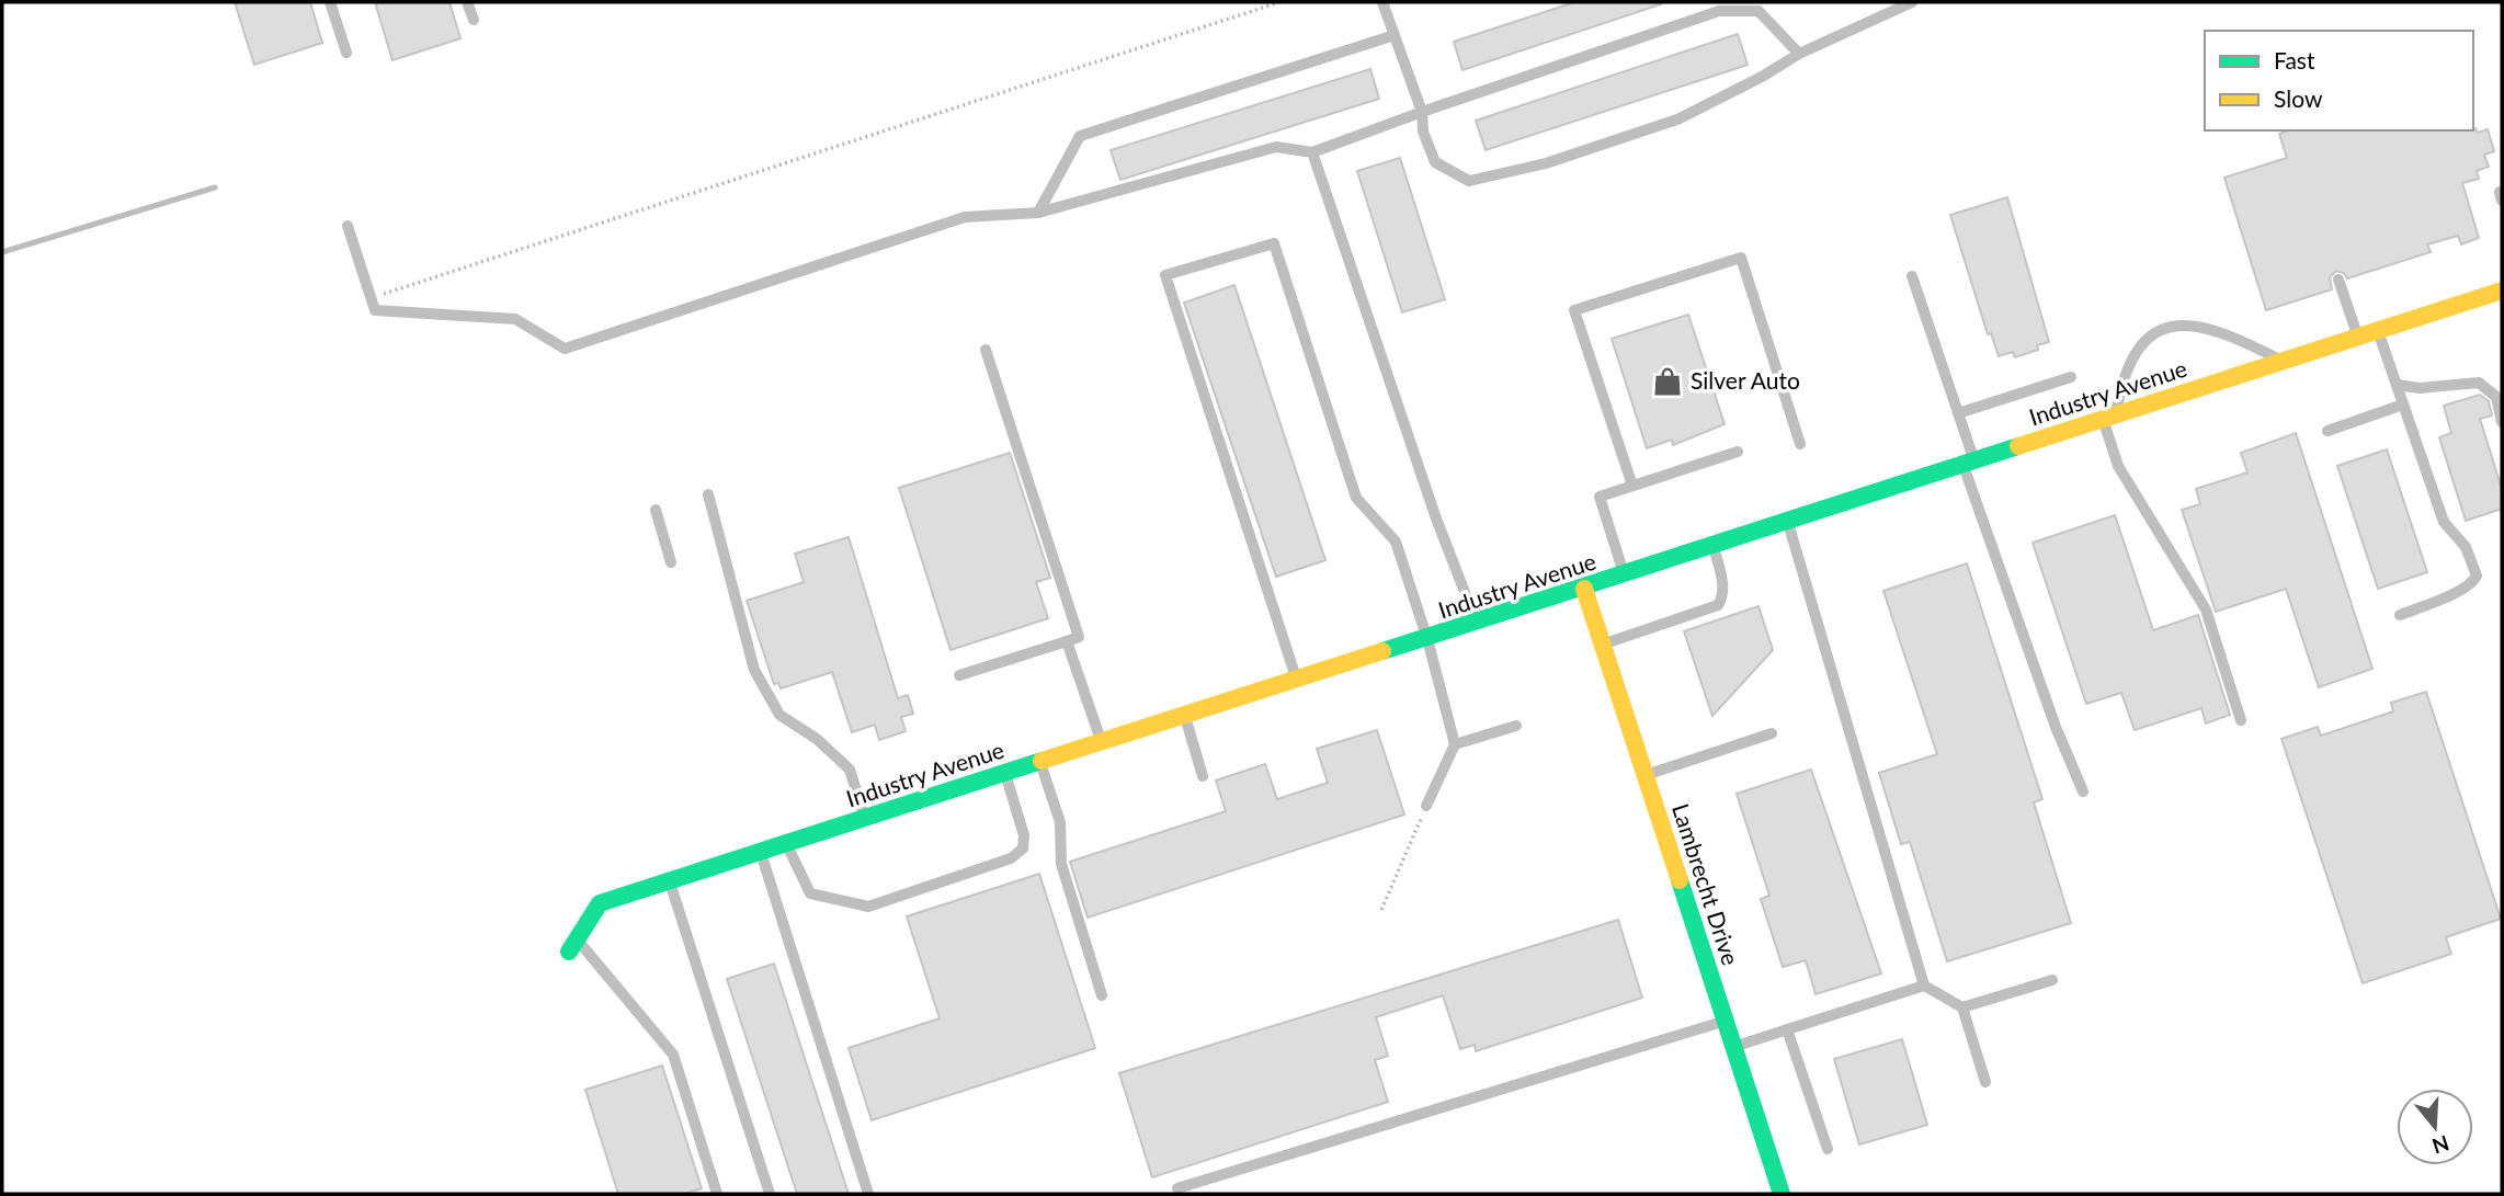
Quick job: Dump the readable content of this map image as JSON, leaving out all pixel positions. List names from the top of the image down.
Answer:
{
  "streets": {
    "street": ["Industry Avenue", "Lambrecht Drive"]
  },
  "crossings": [
    ["Industry Avenue", "Lambrecht Drive"]
  ],
  "places": {
    "shop": ["Silver Auto"]
  },
  "legend": ["Fast", "Slow"],
  "north": "bottom"
}
